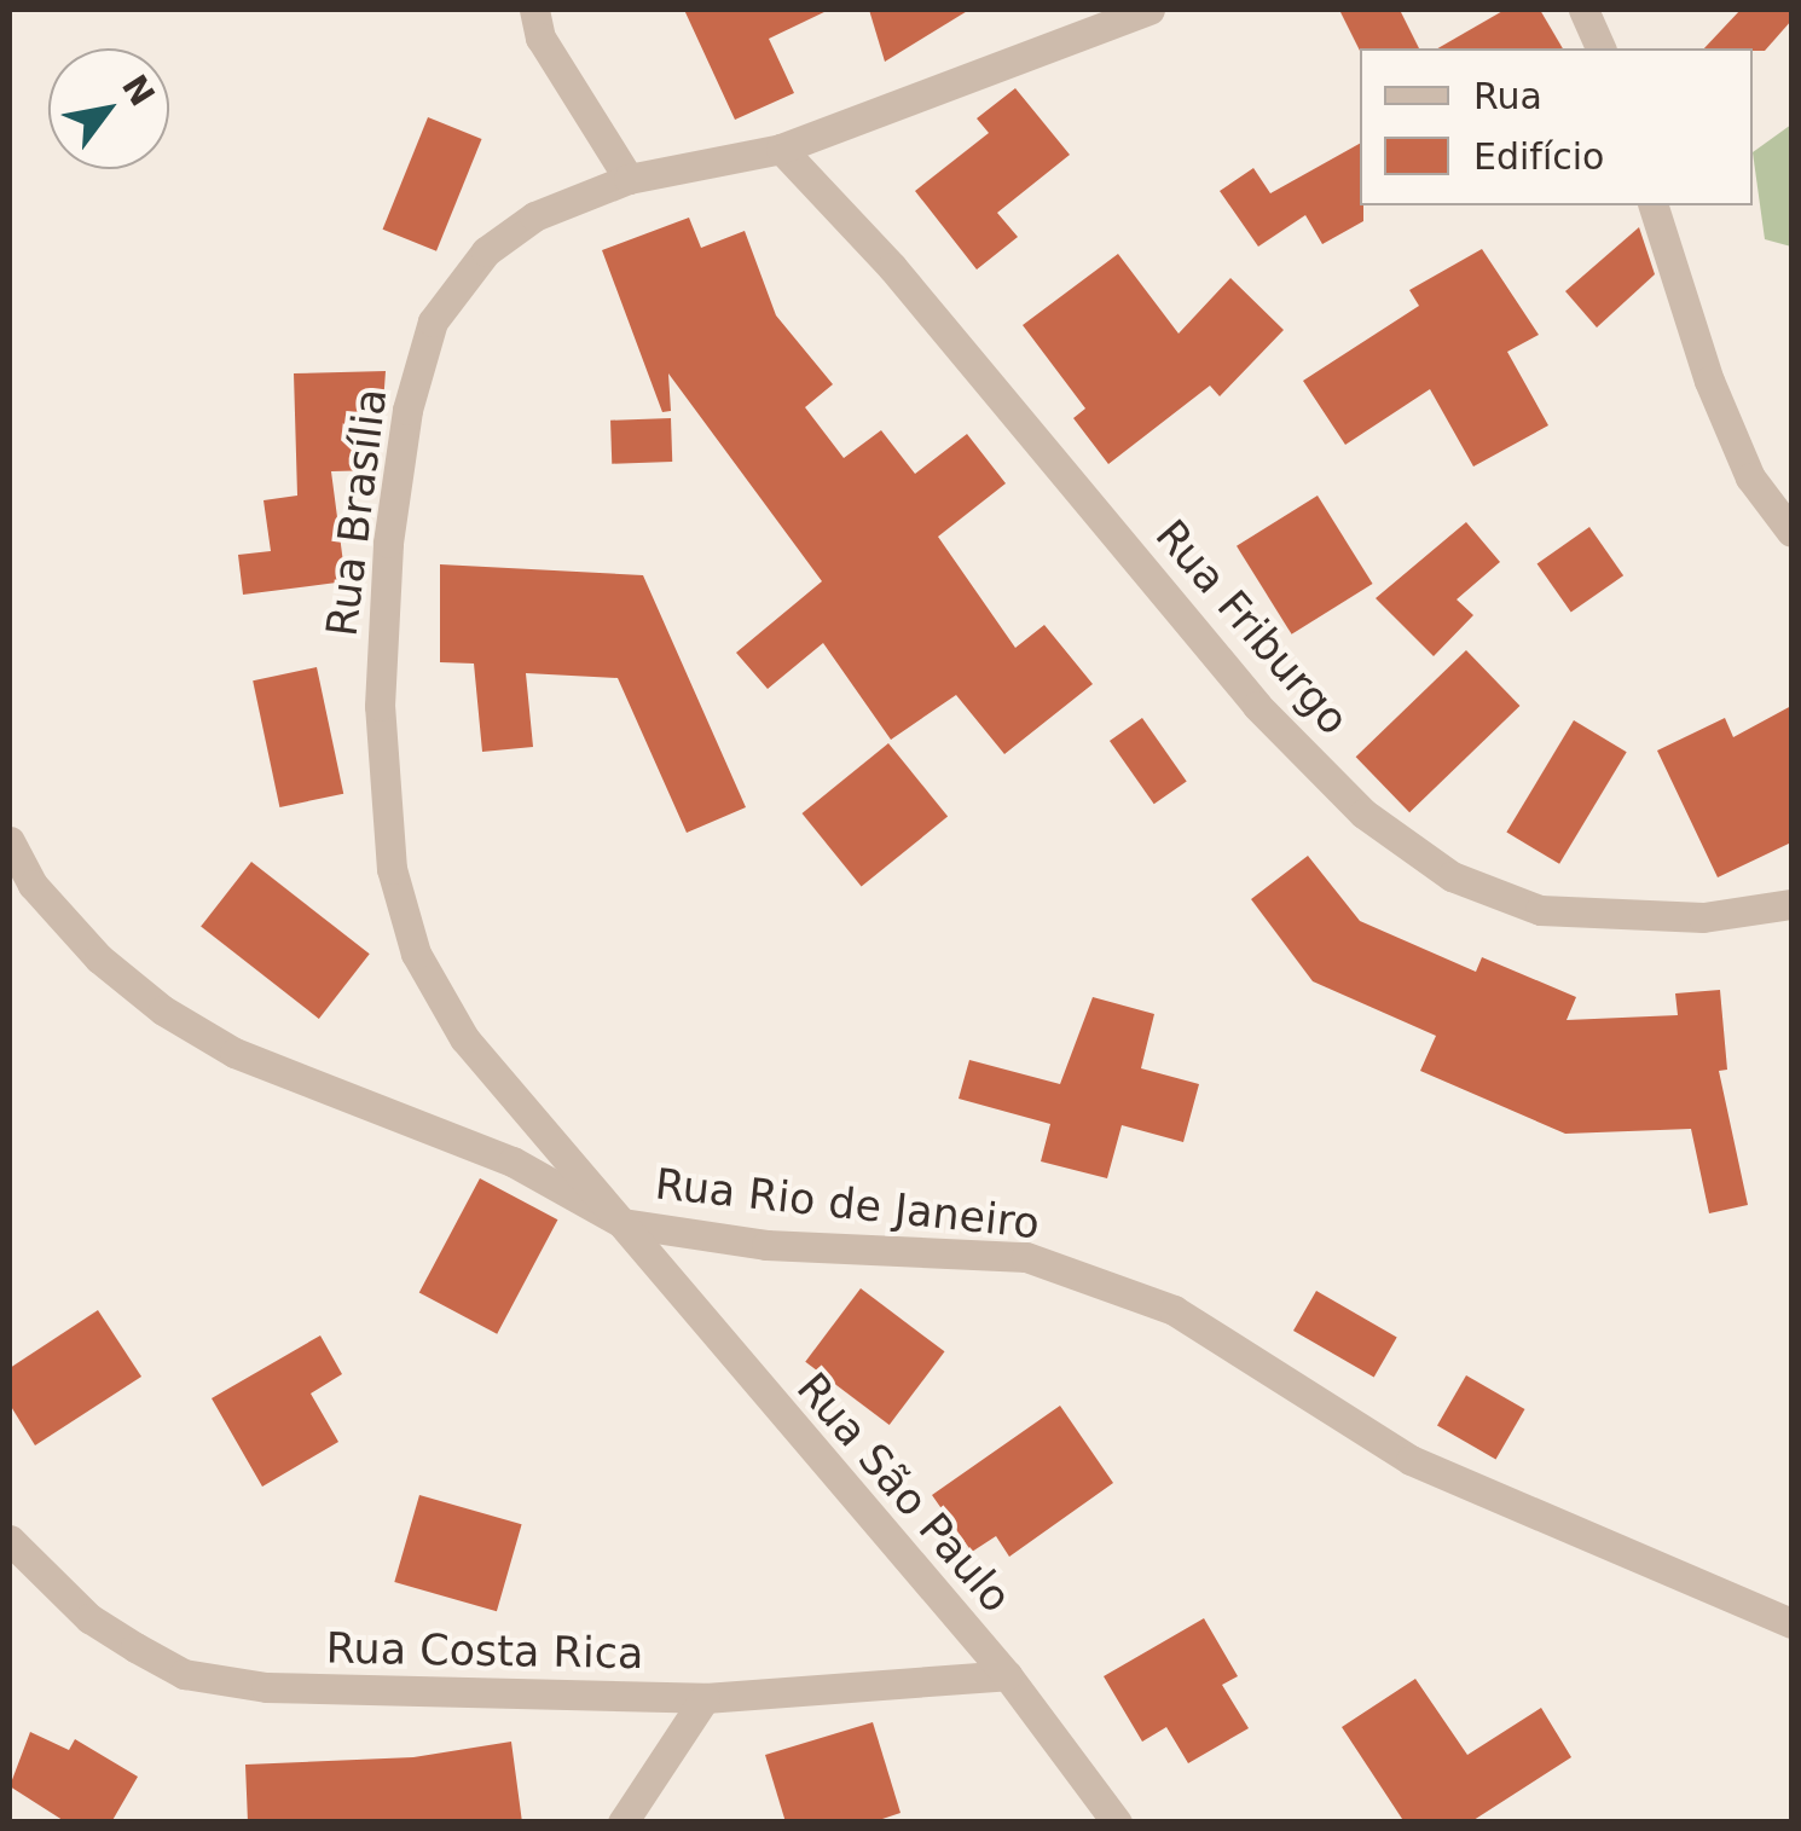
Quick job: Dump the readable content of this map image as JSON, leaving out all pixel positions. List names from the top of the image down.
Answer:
{
  "streets": {
    "street": [
      "Rua Brasília",
      "Rua Friburgo",
      "Rua Rio de Janeiro",
      "Rua São Paulo",
      "Rua Costa Rica"
    ]
  },
  "crossings": [
    ["Rua Brasília", "Rua Friburgo"],
    ["Rua Brasília", "Rua Rio de Janeiro"],
    ["Rua Brasília", "Rua São Paulo"],
    ["Rua Rio de Janeiro", "Rua São Paulo"],
    ["Rua São Paulo", "Rua Costa Rica"]
  ],
  "legend": ["Rua", "Edifício"],
  "north": "top right"
}
